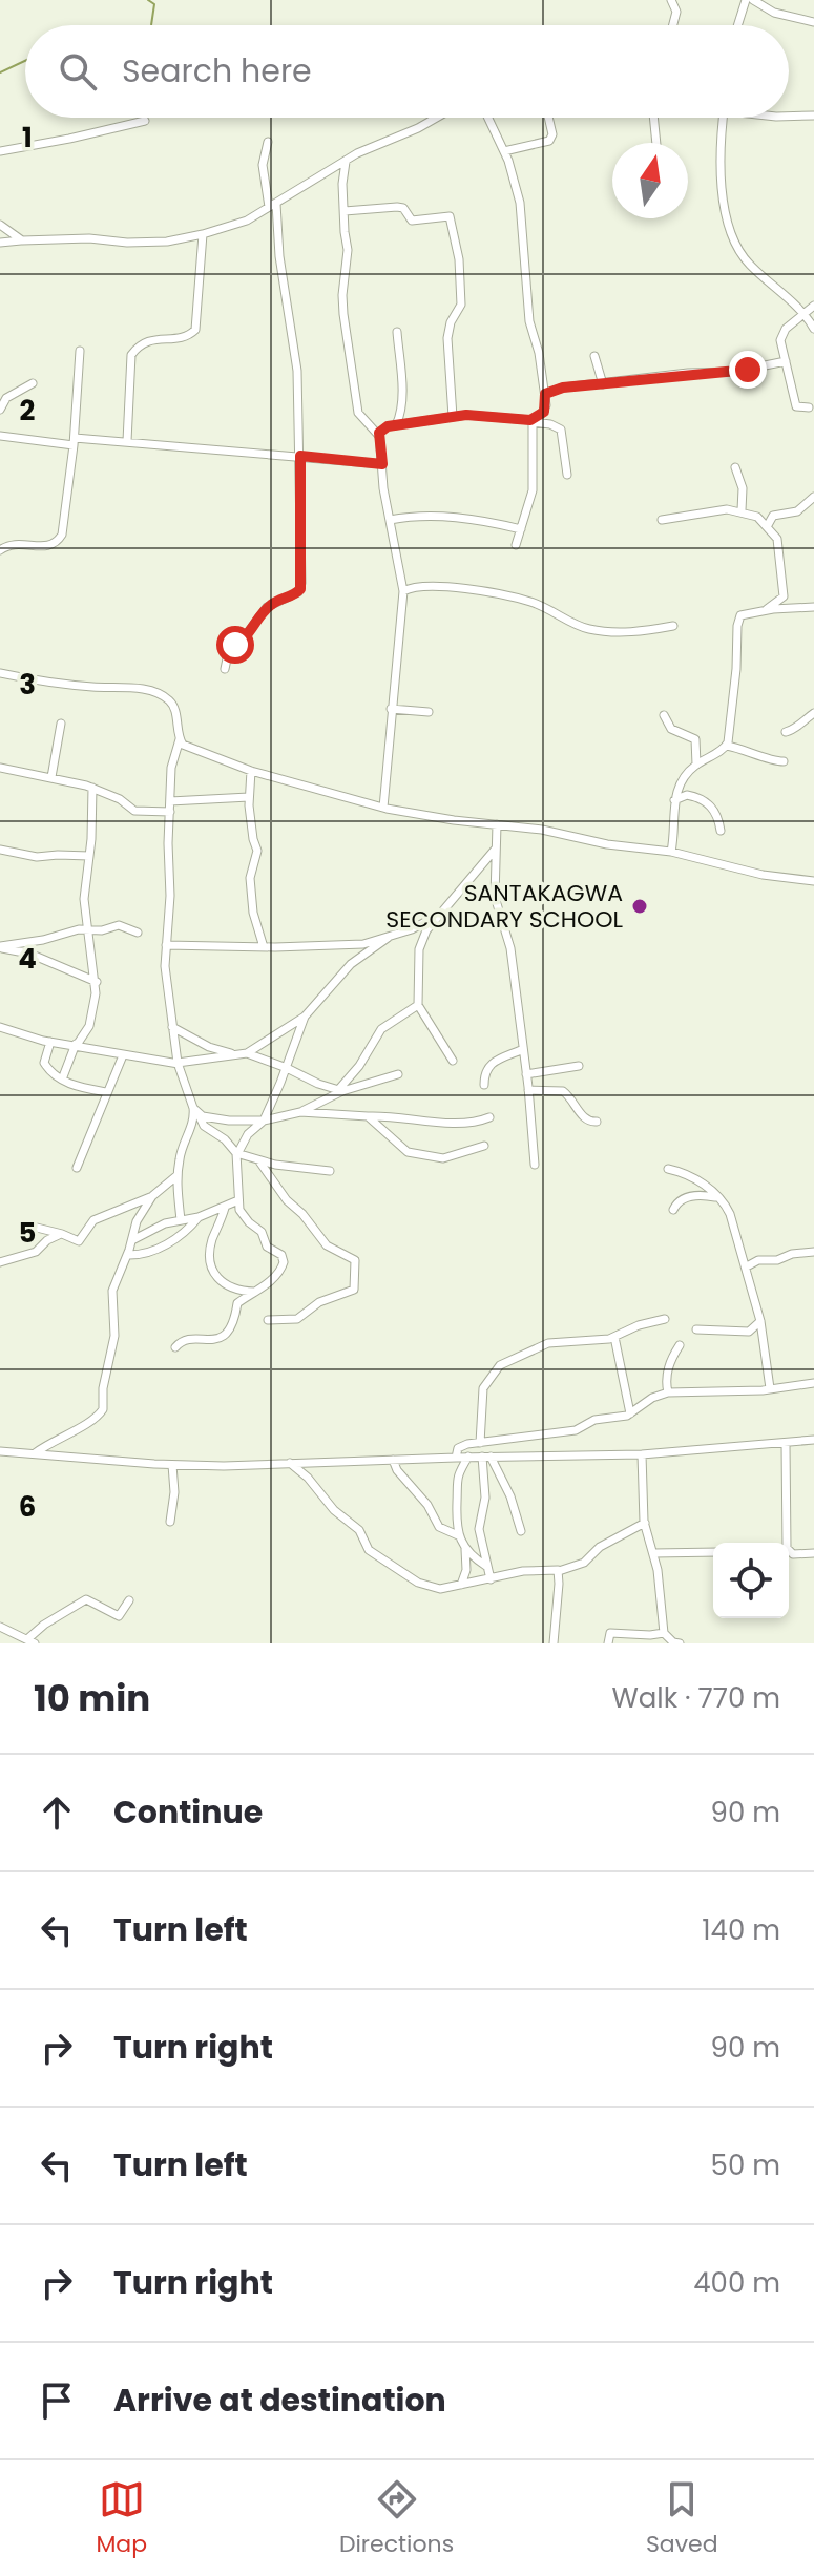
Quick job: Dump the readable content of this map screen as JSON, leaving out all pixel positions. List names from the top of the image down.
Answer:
{
  "places": ["SANTAKAGWA SECONDARY SCHOOL"],
  "north": "top",
  "page": {
    "search": "Search here",
    "heading": ["10 min", "Walk · 770 m"],
    "list": [
      ["Continue", "90 m"],
      ["Turn left", "140 m"],
      ["Turn right", "90 m"],
      ["Turn left", "50 m"],
      ["Turn right", "400 m"],
      "Arrive at destination"
    ],
    "nav": ["Map", "Directions", "Saved"]
  },
  "grid": {
    "rows": [
      "1",
      "2",
      "3",
      "4",
      "5",
      "6"
    ]
  }
}
